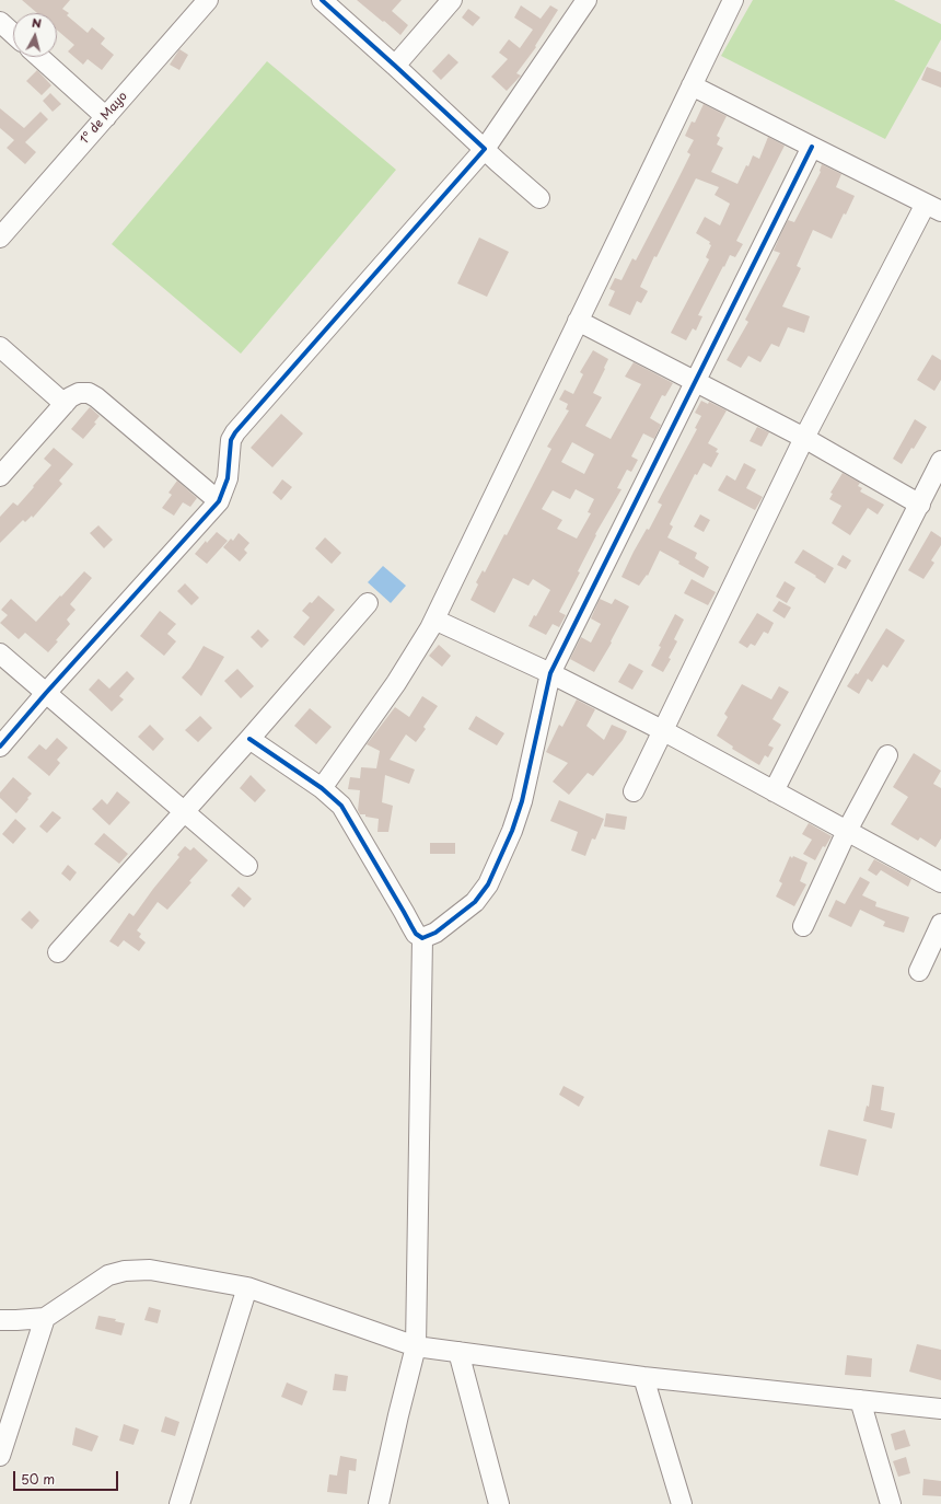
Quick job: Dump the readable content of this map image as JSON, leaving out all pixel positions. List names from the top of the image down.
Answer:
{
  "streets": {
    "street": ["1° de Mayo"]
  },
  "scale_bar": "50 m",
  "north": "top"
}
